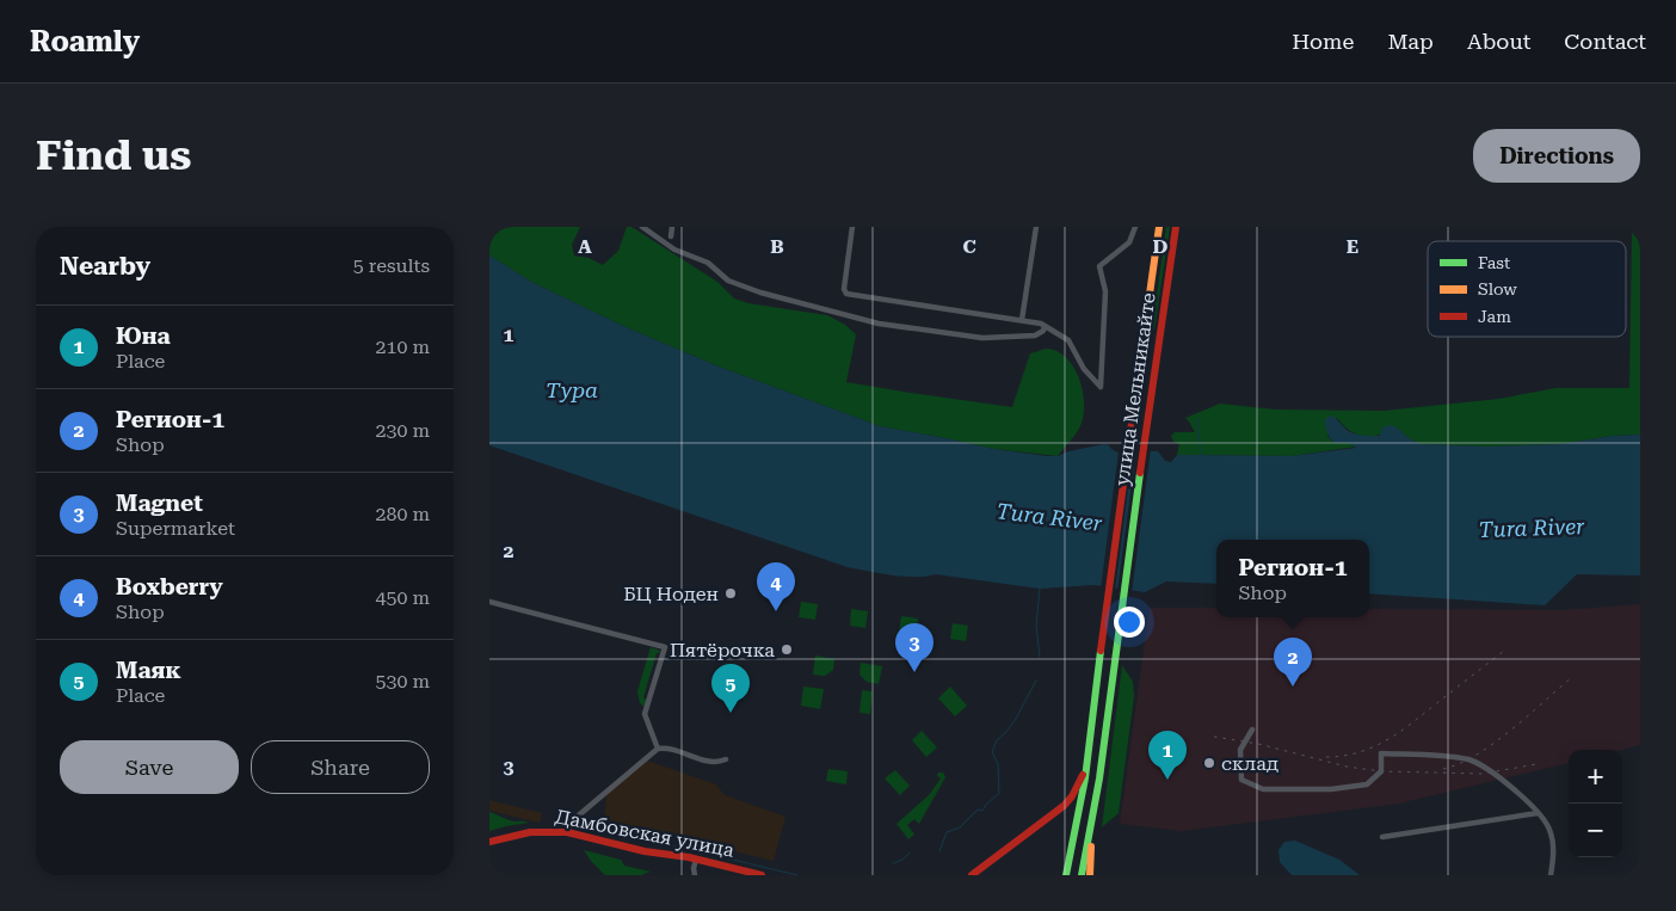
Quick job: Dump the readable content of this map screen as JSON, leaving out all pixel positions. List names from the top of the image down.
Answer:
{
  "streets": {
    "main road": ["улица Мельникайте", "Дамбовская улица"]
  },
  "water": ["Тура", "Tura River"],
  "places": ["БЦ Ноден", "Пятёрочка", "склад"],
  "legend": ["Fast", "Slow", "Jam"],
  "page": {
    "header": "Roamly",
    "nav": [
      "Home",
      "Map",
      "About",
      "Contact"
    ],
    "buttons": [
      "Directions",
      ["Save", "Share"]
    ],
    "title": "Find us",
    "heading": ["Nearby", "5 results"],
    "list": [
      {
        "mark": "1",
        "name": "Юна",
        "note": "Place",
        "value": "210 m"
      },
      {
        "mark": "2",
        "name": "Регион-1",
        "note": "Shop",
        "value": "230 m"
      },
      {
        "mark": "3",
        "name": "Magnet",
        "note": "Supermarket",
        "value": "280 m"
      },
      {
        "mark": "4",
        "name": "Boxberry",
        "note": "Shop",
        "value": "450 m"
      },
      {
        "mark": "5",
        "name": "Маяк",
        "note": "Place",
        "value": "530 m"
      }
    ],
    "popup": ["Регион-1", "Shop"],
    "pins": [
      "4",
      "3",
      "2",
      "5",
      "1"
    ],
    "map_buttons": ["+", "−"]
  },
  "grid": {
    "columns": [
      "A",
      "B",
      "C",
      "D",
      "E"
    ],
    "rows": ["1", "2", "3"]
  }
}
